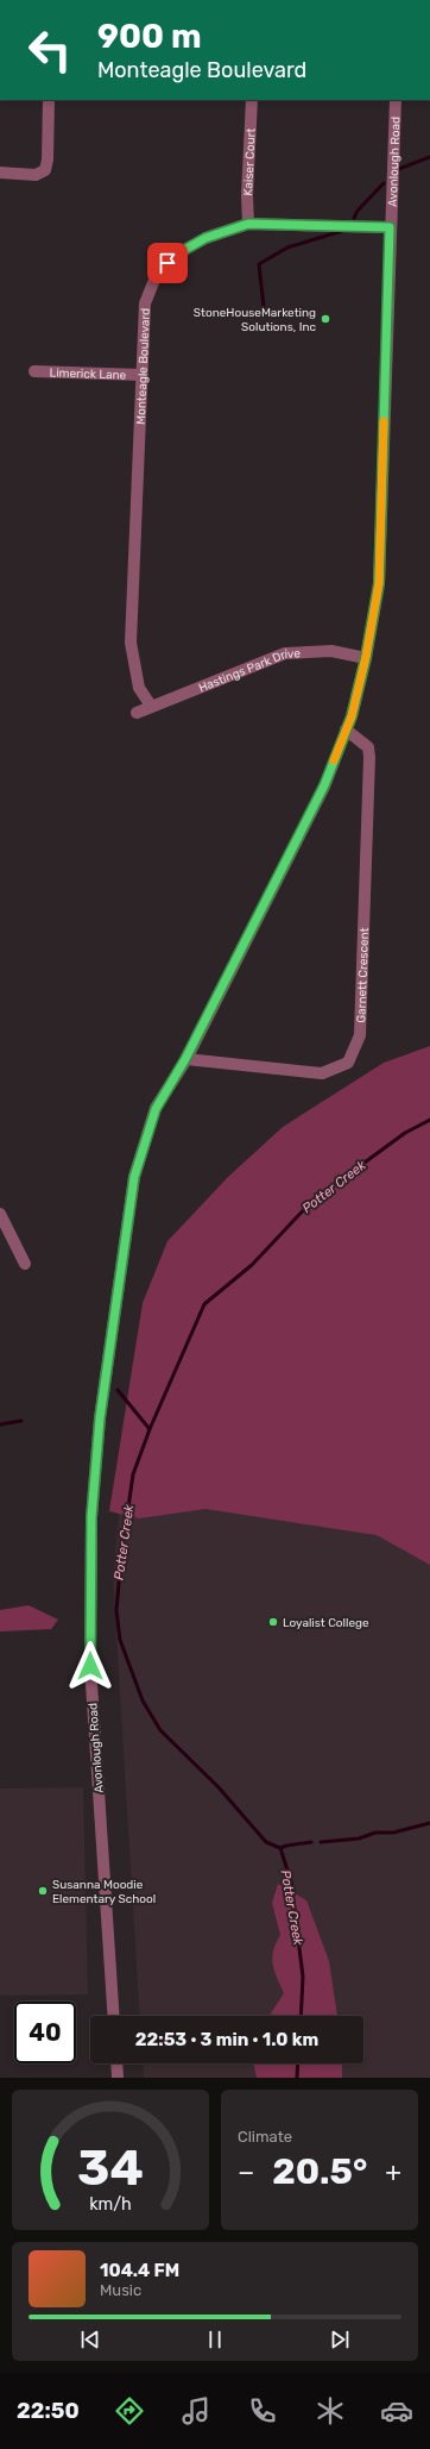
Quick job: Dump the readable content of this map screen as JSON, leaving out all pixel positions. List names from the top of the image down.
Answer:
{
  "streets": {
    "street": [
      "Kaiser Court",
      "Avonlough Road",
      "Monteagle Boulevard",
      "Limerick Lane",
      "Hastings Park Drive",
      "Garnett Crescent"
    ]
  },
  "crossings": [
    ["Kaiser Court", "Monteagle Boulevard"],
    ["Avonlough Road", "Monteagle Boulevard"],
    ["Avonlough Road", "Hastings Park Drive"],
    ["Avonlough Road", "Garnett Crescent"],
    ["Monteagle Boulevard", "Limerick Lane"],
    ["Monteagle Boulevard", "Hastings Park Drive"]
  ],
  "water": ["Potter Creek"],
  "places": ["StoneHouseMarketing Solutions, Inc", "Loyalist College", "Susanna Moodie Elementary School"],
  "page": {
    "turn": ["900 m", "Monteagle Boulevard"],
    "limit": "40",
    "trip": "22:53 · 3 min · 1.0 km",
    "tile": "Climate",
    "heat": ["−", "20.5°", "+"],
    "song": ["104.4 FM", "Music"],
    "tabs": "22:50",
    "gauge": ["34", "km/h"]
  }
}
